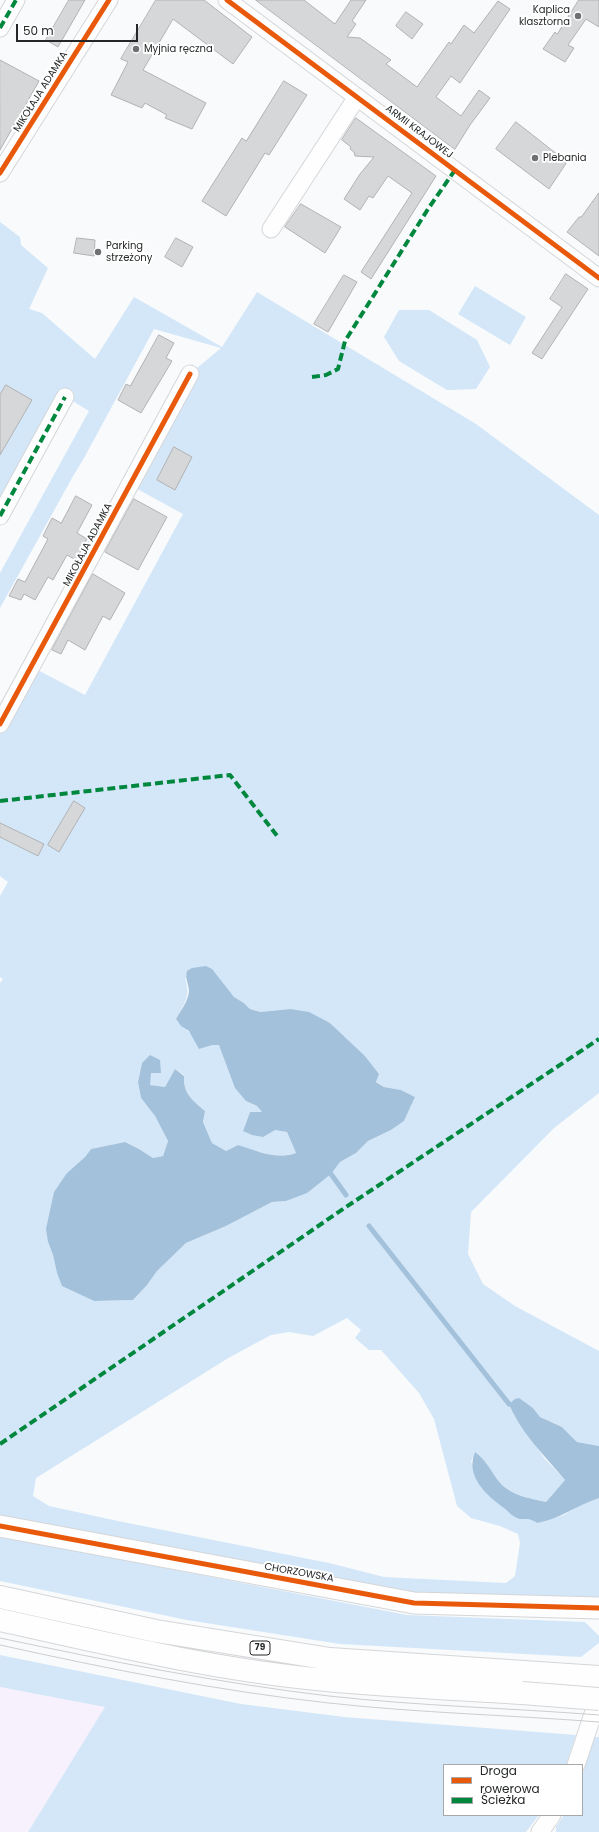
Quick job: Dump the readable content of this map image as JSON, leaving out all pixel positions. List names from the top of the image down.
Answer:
{
  "streets": {
    "main road": ["79"],
    "street": ["MIKOŁAJA ADAMKA", "ARMII KRAJOWEJ", "CHORZOWSKA"]
  },
  "places": [
    "Kaplica klasztorna",
    "Myjnia ręczna",
    "Plebania",
    "Parking strzeżony"
  ],
  "legend": ["Droga rowerowa", "Ścieżka"],
  "scale_bar": "50 m"
}
